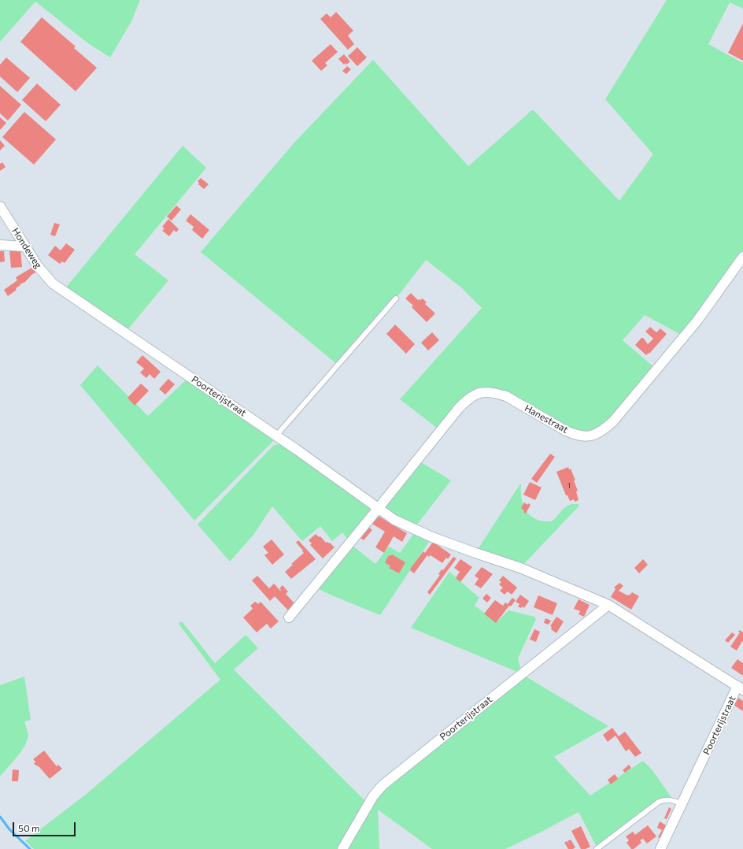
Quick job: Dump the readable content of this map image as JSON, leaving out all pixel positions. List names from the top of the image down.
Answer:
{
  "streets": {
    "street": ["Hondeweg", "Poorterijstraat", "Hanestraat"]
  },
  "crossings": [
    ["Hondeweg", "Poorterijstraat"],
    ["Poorterijstraat", "Hanestraat"]
  ],
  "house_numbers": ["1"],
  "scale_bar": "50 m"
}
